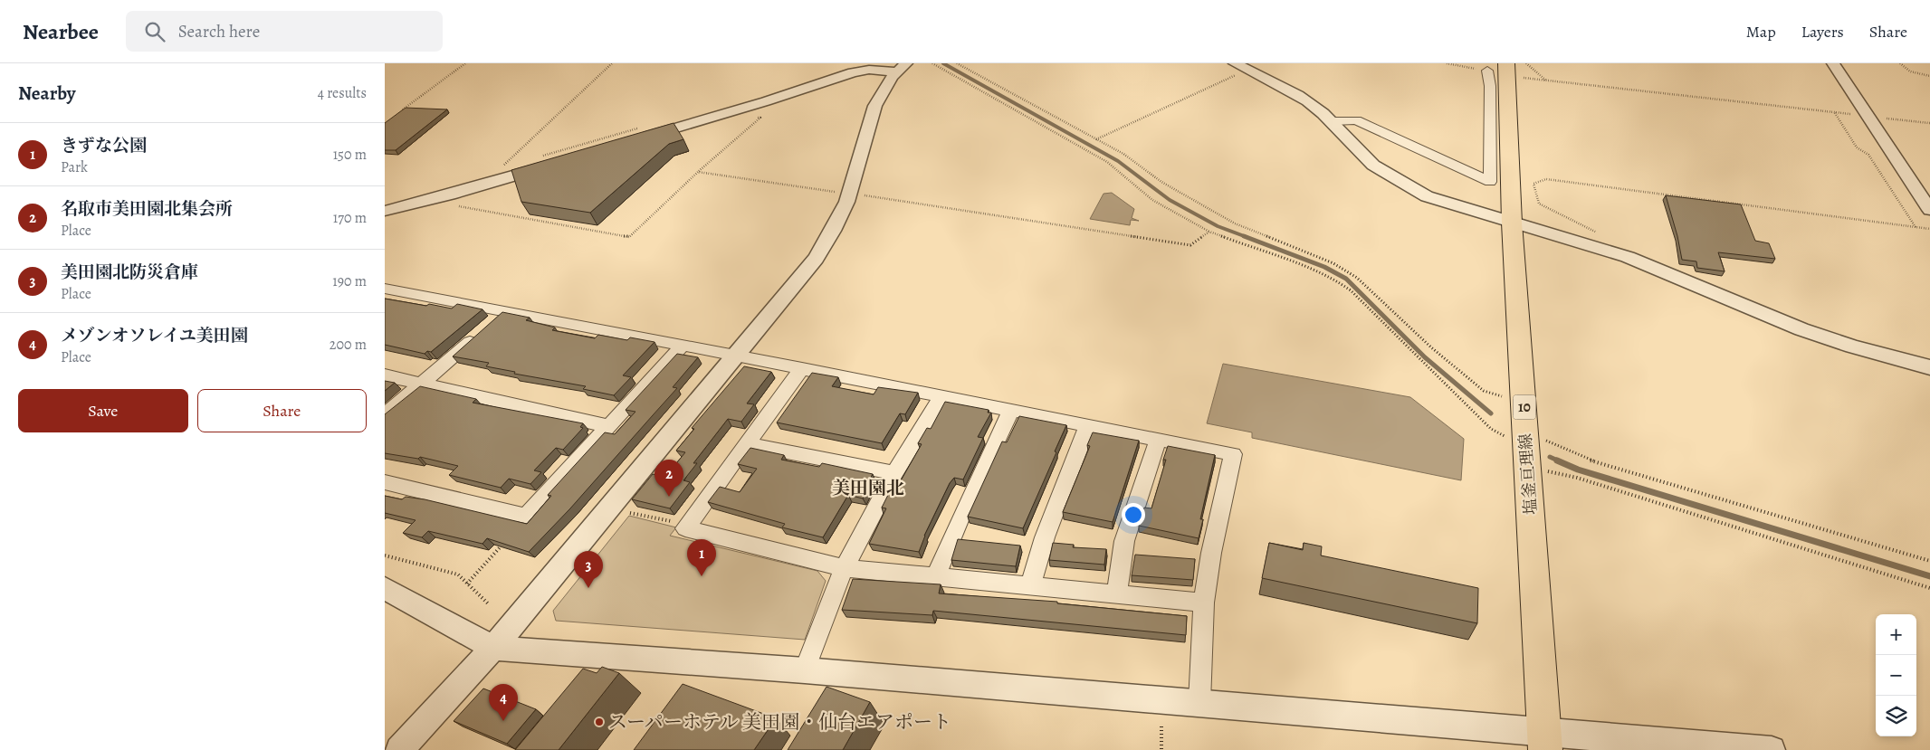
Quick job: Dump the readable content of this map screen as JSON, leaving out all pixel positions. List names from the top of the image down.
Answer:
{
  "streets": {
    "main road": ["10", "塩釜亘理線"]
  },
  "districts": ["美田園北"],
  "places": ["スーパーホテル 美田園・仙台エアポート"],
  "page": {
    "header": "Nearbee",
    "search": "Search here",
    "nav": ["Map", "Layers", "Share"],
    "heading": ["Nearby", "4 results"],
    "list": [
      {
        "mark": "1",
        "name": "きずな公園",
        "note": "Park",
        "value": "150 m"
      },
      {
        "mark": "2",
        "name": "名取市美田園北集会所",
        "note": "Place",
        "value": "170 m"
      },
      {
        "mark": "3",
        "name": "美田園北防災倉庫",
        "note": "Place",
        "value": "190 m"
      },
      {
        "mark": "4",
        "name": "メゾンオソレイユ美田園",
        "note": "Place",
        "value": "200 m"
      }
    ],
    "buttons": ["Save", "Share"],
    "pins": [
      "2",
      "1",
      "3",
      "4"
    ],
    "map_buttons": ["+", "−"]
  }
}
